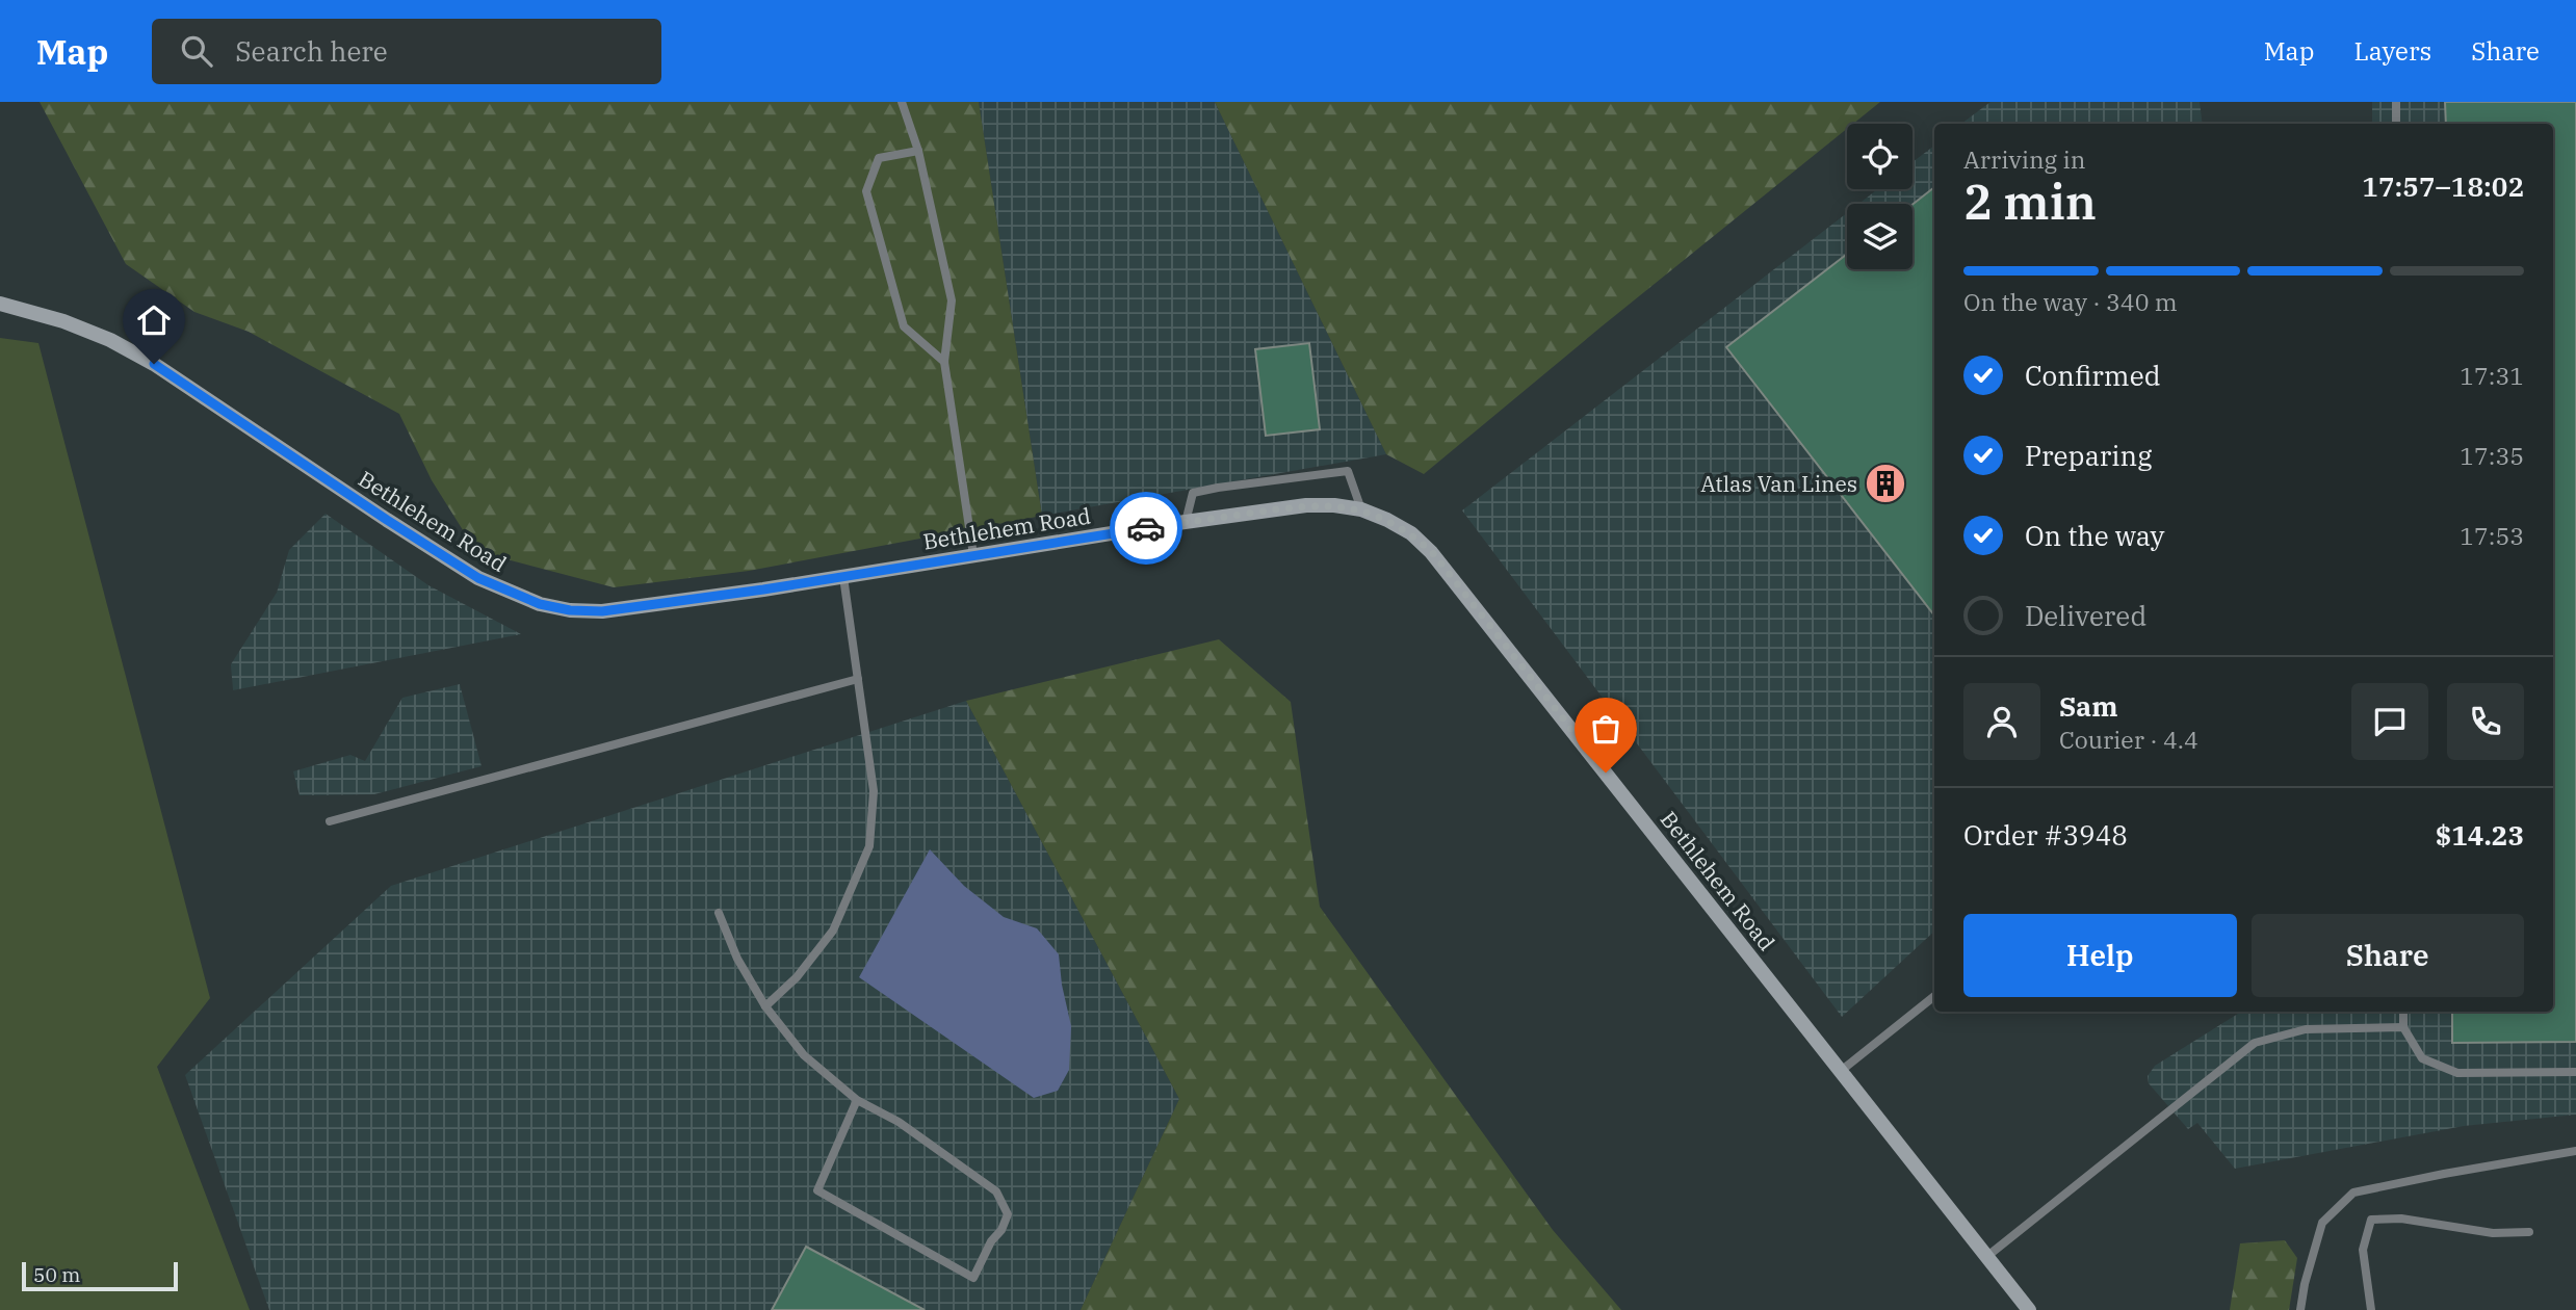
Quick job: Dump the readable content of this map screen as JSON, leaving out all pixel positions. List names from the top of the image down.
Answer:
{
  "streets": {
    "street": ["Bethlehem Road"]
  },
  "places": {
    "building": ["Atlas Van Lines"]
  },
  "scale_bar": "50 m",
  "page": {
    "header": "Map",
    "search": "Search here",
    "nav": ["Map", "Layers", "Share"],
    "heading": ["2 min", "Arriving in", "17:57–18:02"],
    "panel": [
      "Sam",
      "Courier · 4.4",
      "Order #3948",
      "$14.23"
    ],
    "bar": "On the way · 340 m",
    "list": [
      ["Confirmed", "17:31"],
      ["Preparing", "17:35"],
      ["On the way", "17:53"],
      "Delivered"
    ],
    "buttons": ["Help", "Share"],
    "scale": "50 m"
  }
}
